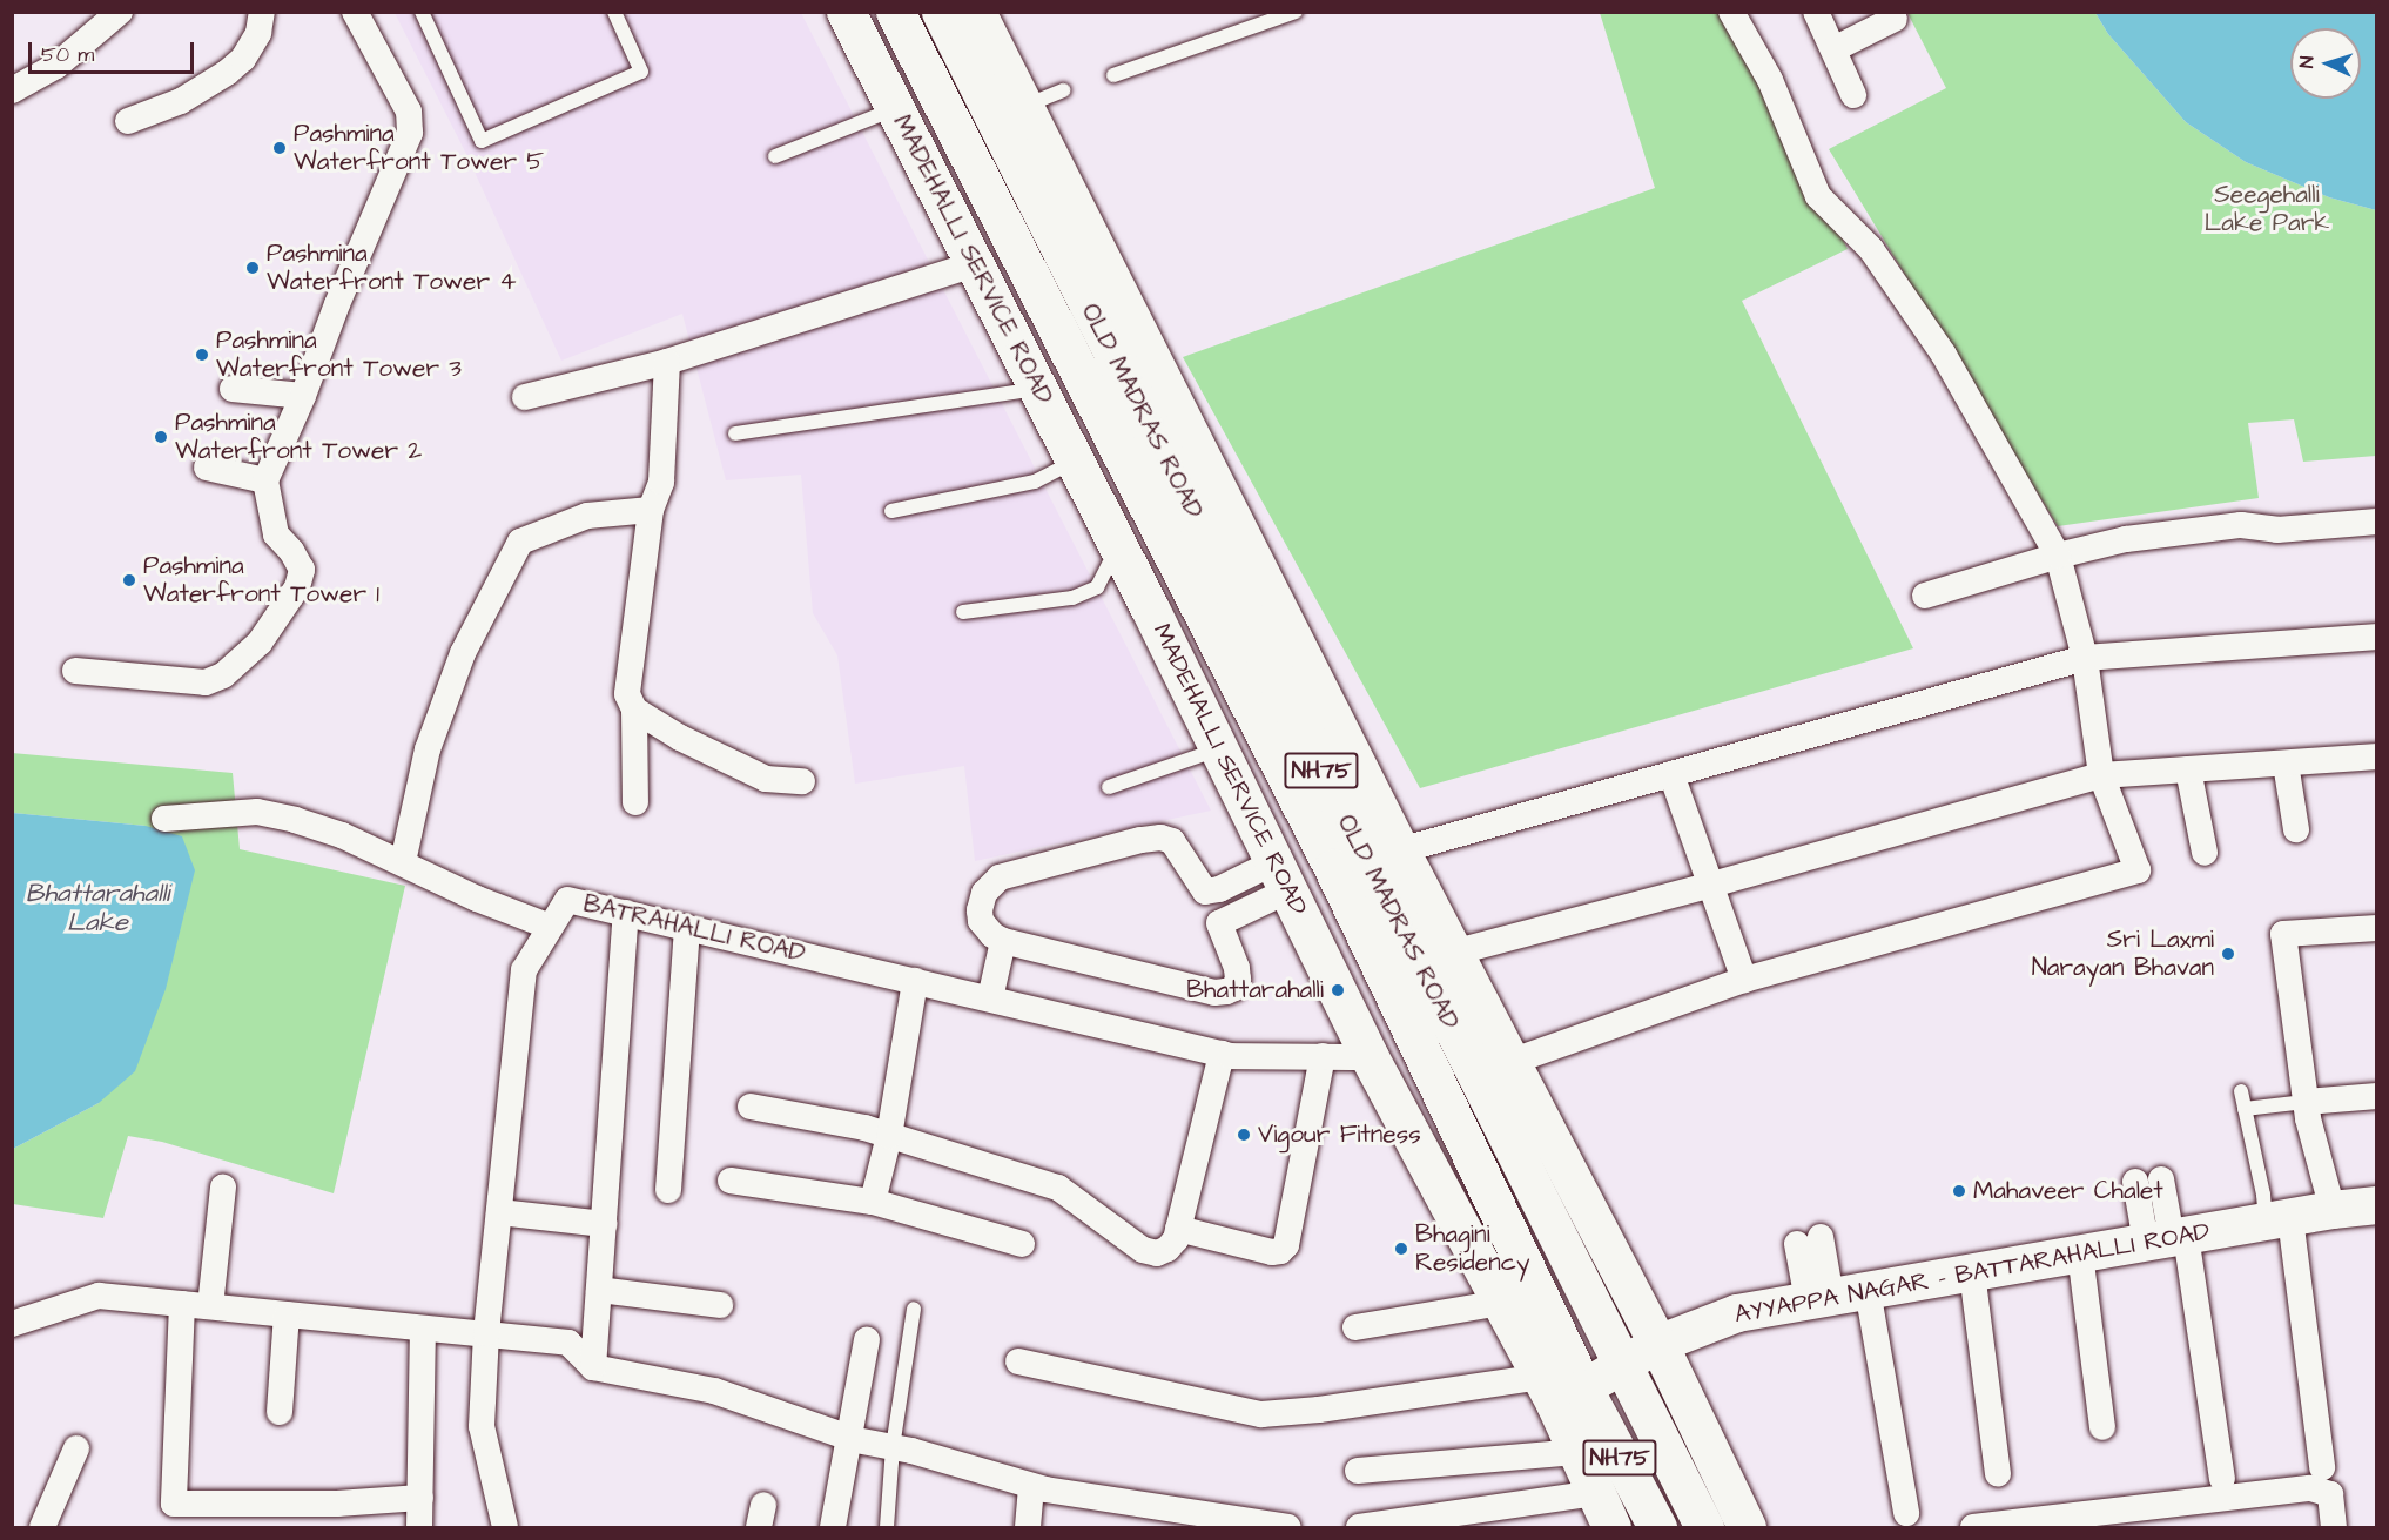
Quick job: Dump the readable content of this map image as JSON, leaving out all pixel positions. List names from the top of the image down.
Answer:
{
  "streets": {
    "main road": [
      "MADEHALLI SERVICE ROAD",
      "OLD MADRAS ROAD",
      "NH75",
      "AYYAPPA NAGAR - BATTARAHALLI ROAD"
    ],
    "street": ["BATRAHALLI ROAD"]
  },
  "crossings": [
    ["MADEHALLI SERVICE ROAD", "BATRAHALLI ROAD"],
    ["OLD MADRAS ROAD", "AYYAPPA NAGAR - BATTARAHALLI ROAD"]
  ],
  "water": ["Bhattarahalli Lake"],
  "parks": ["Seegehalli Lake Park"],
  "places": [
    "Pashmina Waterfront Tower 5",
    "Pashmina Waterfront Tower 4",
    "Pashmina Waterfront Tower 3",
    "Pashmina Waterfront Tower 2",
    "Pashmina Waterfront Tower 1",
    "Sri Laxmi Narayan Bhavan",
    "Bhattarahalli",
    "Vigour Fitness",
    "Mahaveer Chalet",
    "Bhagini Residency"
  ],
  "scale_bar": "50 m",
  "north": "left"
}
